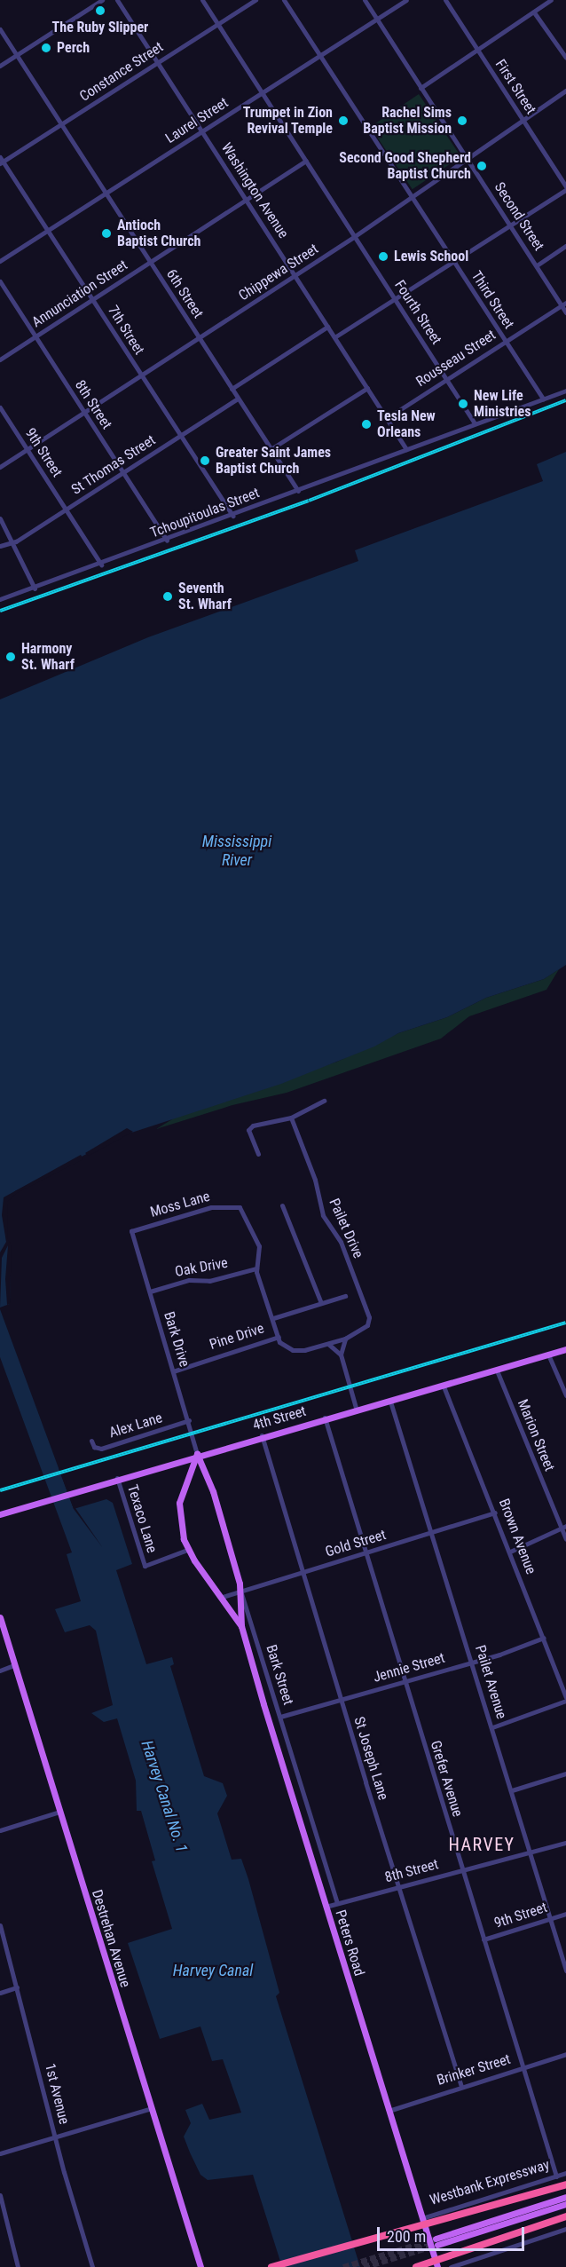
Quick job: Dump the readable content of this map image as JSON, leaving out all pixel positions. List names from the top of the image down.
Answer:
{
  "streets": {
    "highway": ["Westbank Expressway"],
    "main road": [
      "4th Street",
      "Bark Street",
      "Destrehan Avenue",
      "Peters Road"
    ],
    "street": [
      "Constance Street",
      "First Street",
      "Laurel Street",
      "Washington Avenue",
      "Second Street",
      "Chippewa Street",
      "Annunciation Street",
      "6th Street",
      "Third Street",
      "Fourth Street",
      "7th Street",
      "Rousseau Street",
      "8th Street",
      "9th Street",
      "St Thomas Street",
      "Tchoupitoulas Street",
      "Moss Lane",
      "Pailet Drive",
      "Oak Drive",
      "Pine Drive",
      "Bark Drive",
      "Alex Lane",
      "Marion Street",
      "Texaco Lane",
      "Brown Avenue",
      "Gold Street",
      "Jennie Street",
      "Pailet Avenue",
      "St Joseph Lane",
      "Grefer Avenue",
      "Brinker Street",
      "1st Avenue"
    ]
  },
  "crossings": [
    ["Constance Street", "Washington Avenue"],
    ["Constance Street", "6th Street"],
    ["Constance Street", "Fourth Street"],
    ["Constance Street", "7th Street"],
    ["First Street", "Chippewa Street"],
    ["Laurel Street", "Washington Avenue"],
    ["Laurel Street", "Second Street"],
    ["Laurel Street", "6th Street"],
    ["Laurel Street", "Third Street"],
    ["Laurel Street", "Fourth Street"],
    ["Laurel Street", "7th Street"],
    ["Washington Avenue", "Chippewa Street"],
    ["Washington Avenue", "Annunciation Street"],
    ["Washington Avenue", "Rousseau Street"],
    ["Washington Avenue", "Tchoupitoulas Street"],
    ["Second Street", "Chippewa Street"],
    ["Second Street", "Rousseau Street"],
    ["Chippewa Street", "6th Street"],
    ["Chippewa Street", "Third Street"],
    ["Chippewa Street", "Fourth Street"],
    ["Chippewa Street", "7th Street"],
    ["Chippewa Street", "8th Street"],
    ["Chippewa Street", "9th Street"],
    ["Annunciation Street", "6th Street"],
    ["Annunciation Street", "Fourth Street"],
    ["Annunciation Street", "7th Street"],
    ["Annunciation Street", "8th Street"],
    ["6th Street", "St Thomas Street"],
    ["6th Street", "Tchoupitoulas Street"],
    ["Third Street", "Rousseau Street"],
    ["Third Street", "Tchoupitoulas Street"],
    ["Fourth Street", "Rousseau Street"],
    ["Fourth Street", "Tchoupitoulas Street"],
    ["7th Street", "St Thomas Street"],
    ["7th Street", "Tchoupitoulas Street"],
    ["8th Street", "St Thomas Street"],
    ["8th Street", "Tchoupitoulas Street"],
    ["8th Street", "Bark Street"],
    ["8th Street", "Pailet Avenue"],
    ["8th Street", "St Joseph Lane"],
    ["8th Street", "Grefer Avenue"],
    ["8th Street", "Peters Road"],
    ["9th Street", "St Thomas Street"],
    ["9th Street", "Tchoupitoulas Street"],
    ["9th Street", "Pailet Avenue"],
    ["9th Street", "Grefer Avenue"],
    ["Moss Lane", "Oak Drive"],
    ["Moss Lane", "Bark Drive"],
    ["Pailet Drive", "Pine Drive"],
    ["Oak Drive", "Bark Drive"],
    ["Pine Drive", "Bark Drive"],
    ["Bark Drive", "4th Street"],
    ["Bark Drive", "Alex Lane"],
    ["Bark Drive", "Bark Street"],
    ["Bark Drive", "Peters Road"],
    ["4th Street", "Marion Street"],
    ["4th Street", "Texaco Lane"],
    ["4th Street", "Brown Avenue"],
    ["4th Street", "Bark Street"],
    ["4th Street", "Pailet Avenue"],
    ["4th Street", "St Joseph Lane"],
    ["4th Street", "Grefer Avenue"],
    ["4th Street", "Peters Road"],
    ["Texaco Lane", "Peters Road"],
    ["Brown Avenue", "Gold Street"],
    ["Brown Avenue", "Jennie Street"],
    ["Gold Street", "Bark Street"],
    ["Gold Street", "Pailet Avenue"],
    ["Gold Street", "St Joseph Lane"],
    ["Gold Street", "Grefer Avenue"],
    ["Gold Street", "Peters Road"],
    ["Jennie Street", "Bark Street"],
    ["Jennie Street", "Pailet Avenue"],
    ["Jennie Street", "St Joseph Lane"],
    ["Jennie Street", "Grefer Avenue"],
    ["Bark Street", "Peters Road"],
    ["St Joseph Lane", "Brinker Street"],
    ["Grefer Avenue", "Brinker Street"],
    ["Grefer Avenue", "Westbank Expressway"],
    ["Peters Road", "Brinker Street"],
    ["Peters Road", "Westbank Expressway"]
  ],
  "districts": ["HARVEY"],
  "water": ["Mississippi River", "Harvey Canal No. 1", "Harvey Canal"],
  "places": [
    "The Ruby Slipper",
    "Perch",
    "Trumpet in Zion Revival Temple",
    "Rachel Sims Baptist Mission",
    "Second Good Shepherd Baptist Church",
    "Antioch Baptist Church",
    "Lewis School",
    "New Life Ministries",
    "Tesla New Orleans",
    "Greater Saint James Baptist Church",
    "Seventh St. Wharf",
    "Harmony St. Wharf"
  ],
  "scale_bar": "200 m"
}
